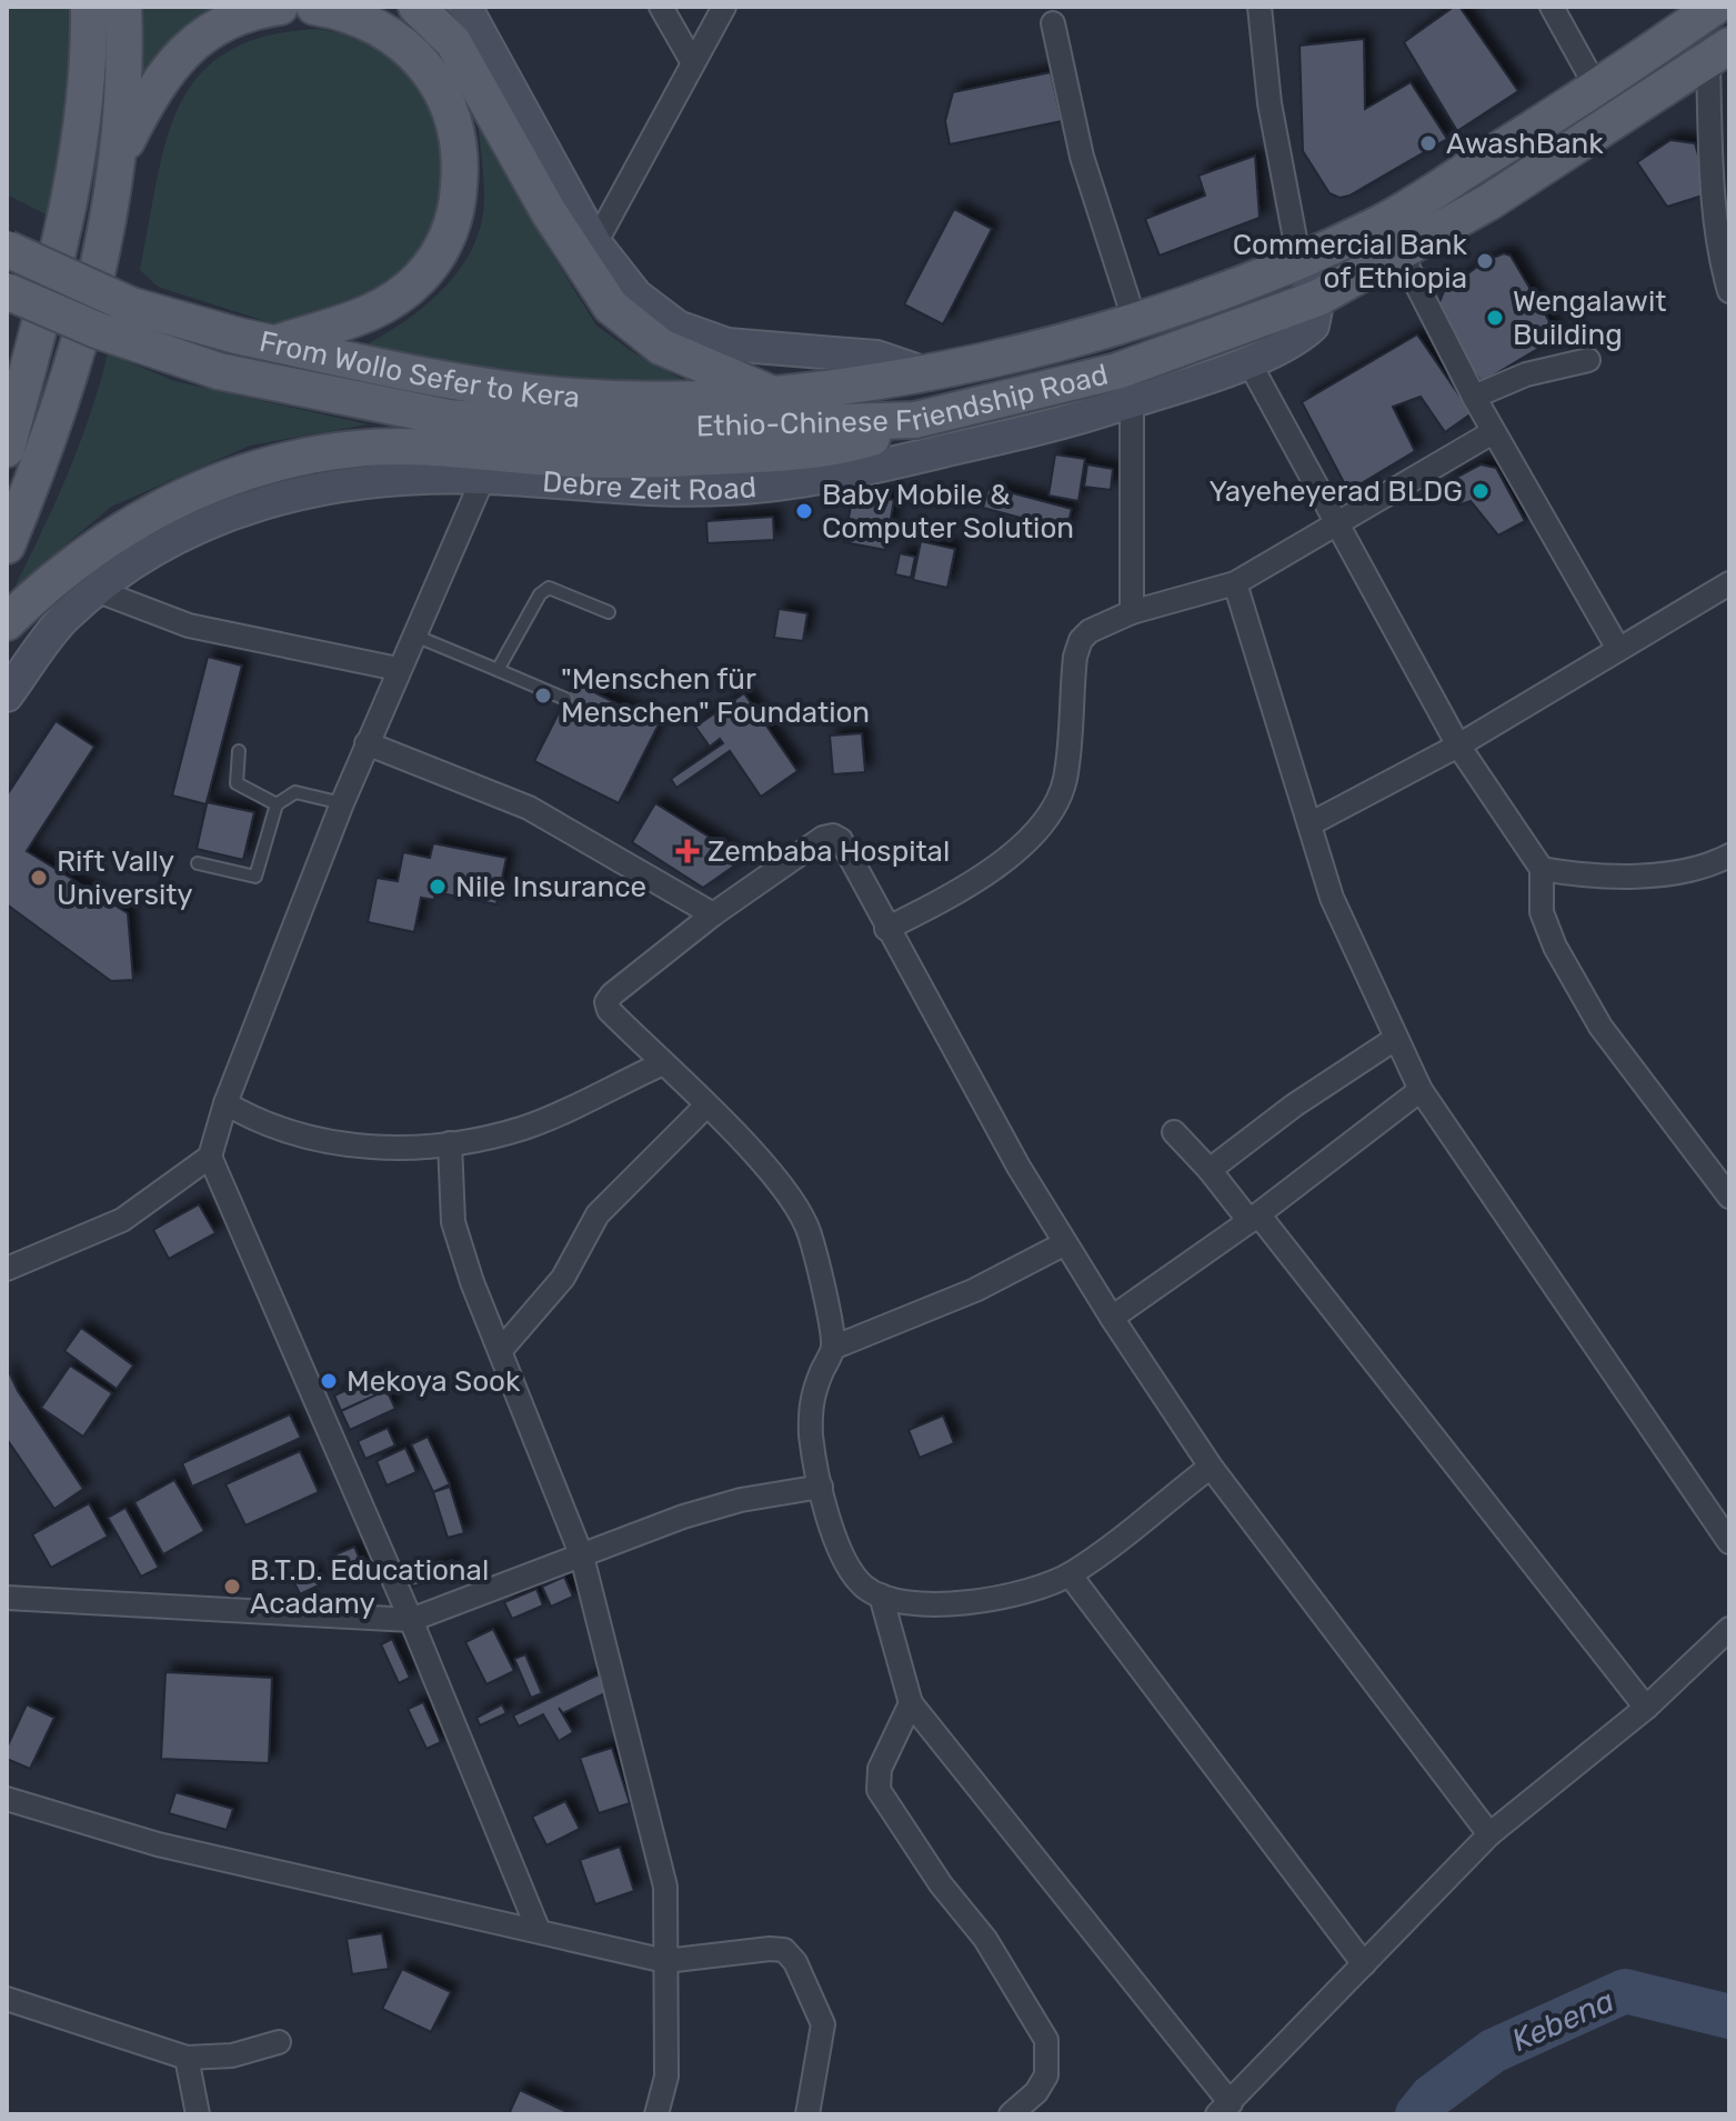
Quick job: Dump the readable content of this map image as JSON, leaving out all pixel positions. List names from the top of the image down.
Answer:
{
  "streets": {
    "main road": ["From Wollo Sefer to Kera", "Ethio-Chinese Friendship Road", "Debre Zeit Road"]
  },
  "crossings": [
    ["From Wollo Sefer to Kera", "Ethio-Chinese Friendship Road"],
    ["Ethio-Chinese Friendship Road", "Debre Zeit Road"]
  ],
  "water": ["Kebena"],
  "places": {
    "other": [
      "AwashBank",
      "Commercial Bank of Ethiopia",
      "Wengalawit Building",
      "Yayeheyerad BLDG",
      "Baby Mobile & Computer Solution",
      "\"Menschen für Menschen\" Foundation",
      "Rift Vally University",
      "Nile Insurance",
      "Mekoya Sook",
      "B.T.D. Educational Acadamy"
    ],
    "health": ["Zembaba Hospital"]
  }
}
